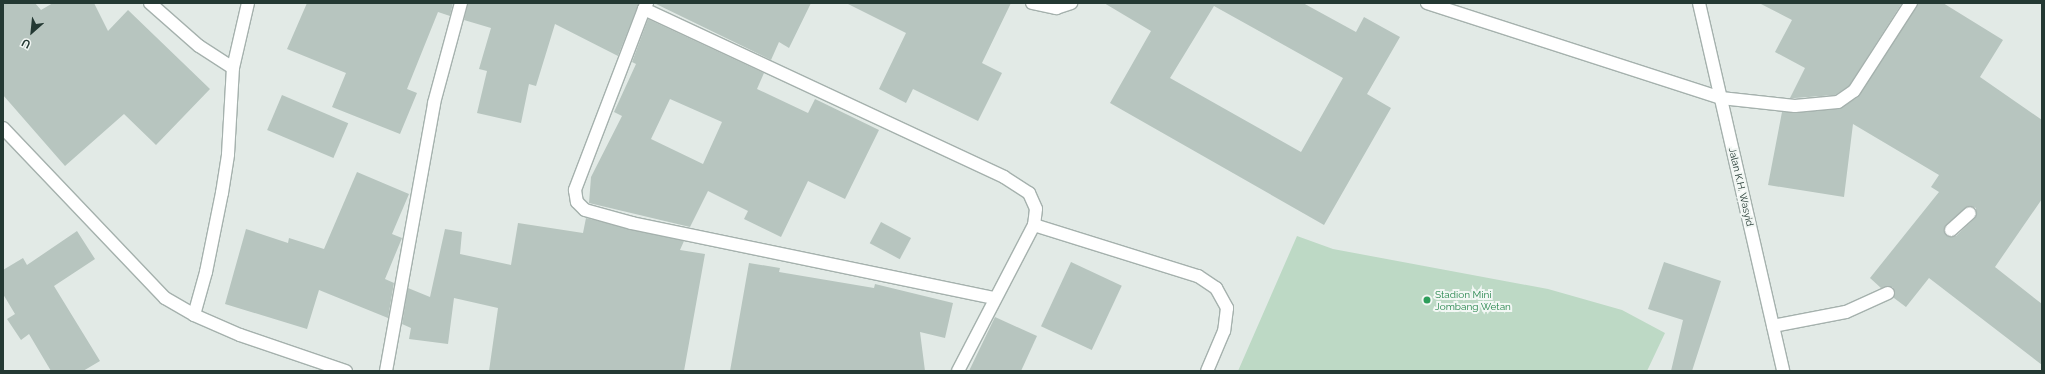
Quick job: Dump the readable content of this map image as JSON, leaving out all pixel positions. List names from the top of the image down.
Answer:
{
  "streets": {
    "street": ["Jalan K.H. Wasyid"]
  },
  "places": ["Stadion Mini Jombang Wetan"],
  "north": "bottom left"
}
